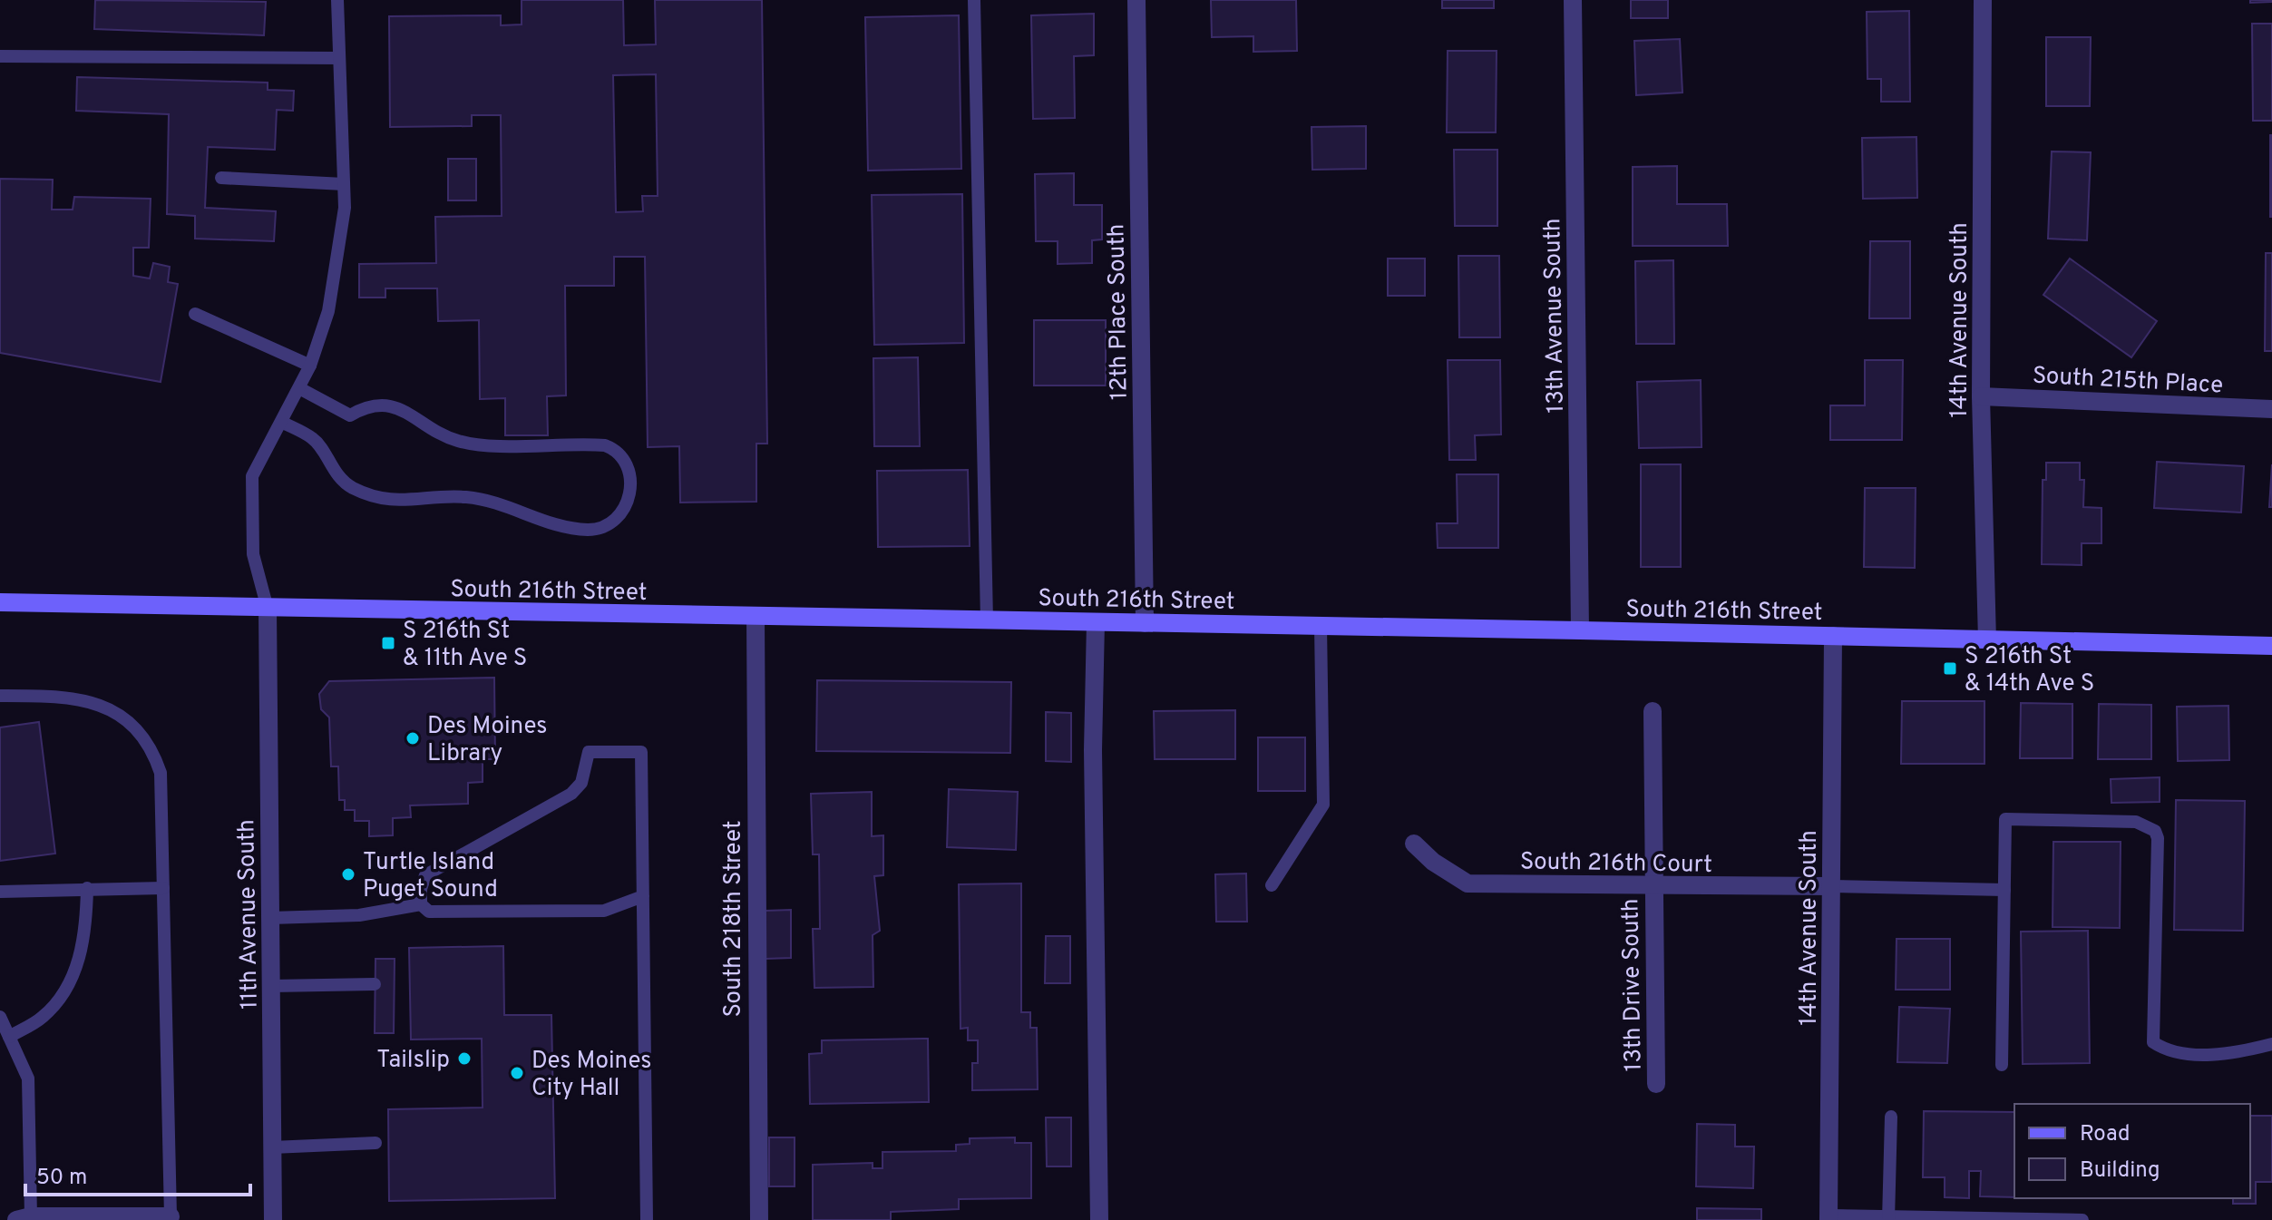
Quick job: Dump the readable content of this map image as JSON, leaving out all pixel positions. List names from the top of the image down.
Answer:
{
  "streets": {
    "main road": ["South 216th Street"],
    "street": [
      "12th Place South",
      "13th Avenue South",
      "14th Avenue South",
      "South 215th Place",
      "South 216th Court",
      "11th Avenue South",
      "South 218th Street",
      "13th Drive South"
    ]
  },
  "crossings": [
    ["12th Place South", "South 216th Street"],
    ["13th Avenue South", "South 216th Street"],
    ["14th Avenue South", "South 215th Place"],
    ["14th Avenue South", "South 216th Street"],
    ["14th Avenue South", "South 216th Court"],
    ["South 216th Street", "11th Avenue South"],
    ["South 216th Street", "South 218th Street"],
    ["South 216th Court", "13th Drive South"]
  ],
  "places": {
    "transit": ["S 216th St & 11th Ave S", "S 216th St & 14th Ave S"],
    "other": [
      "Des Moines Library",
      "Turtle Island Puget Sound",
      "Tailslip",
      "Des Moines City Hall"
    ]
  },
  "legend": ["Road", "Building"],
  "scale_bar": "50 m"
}
